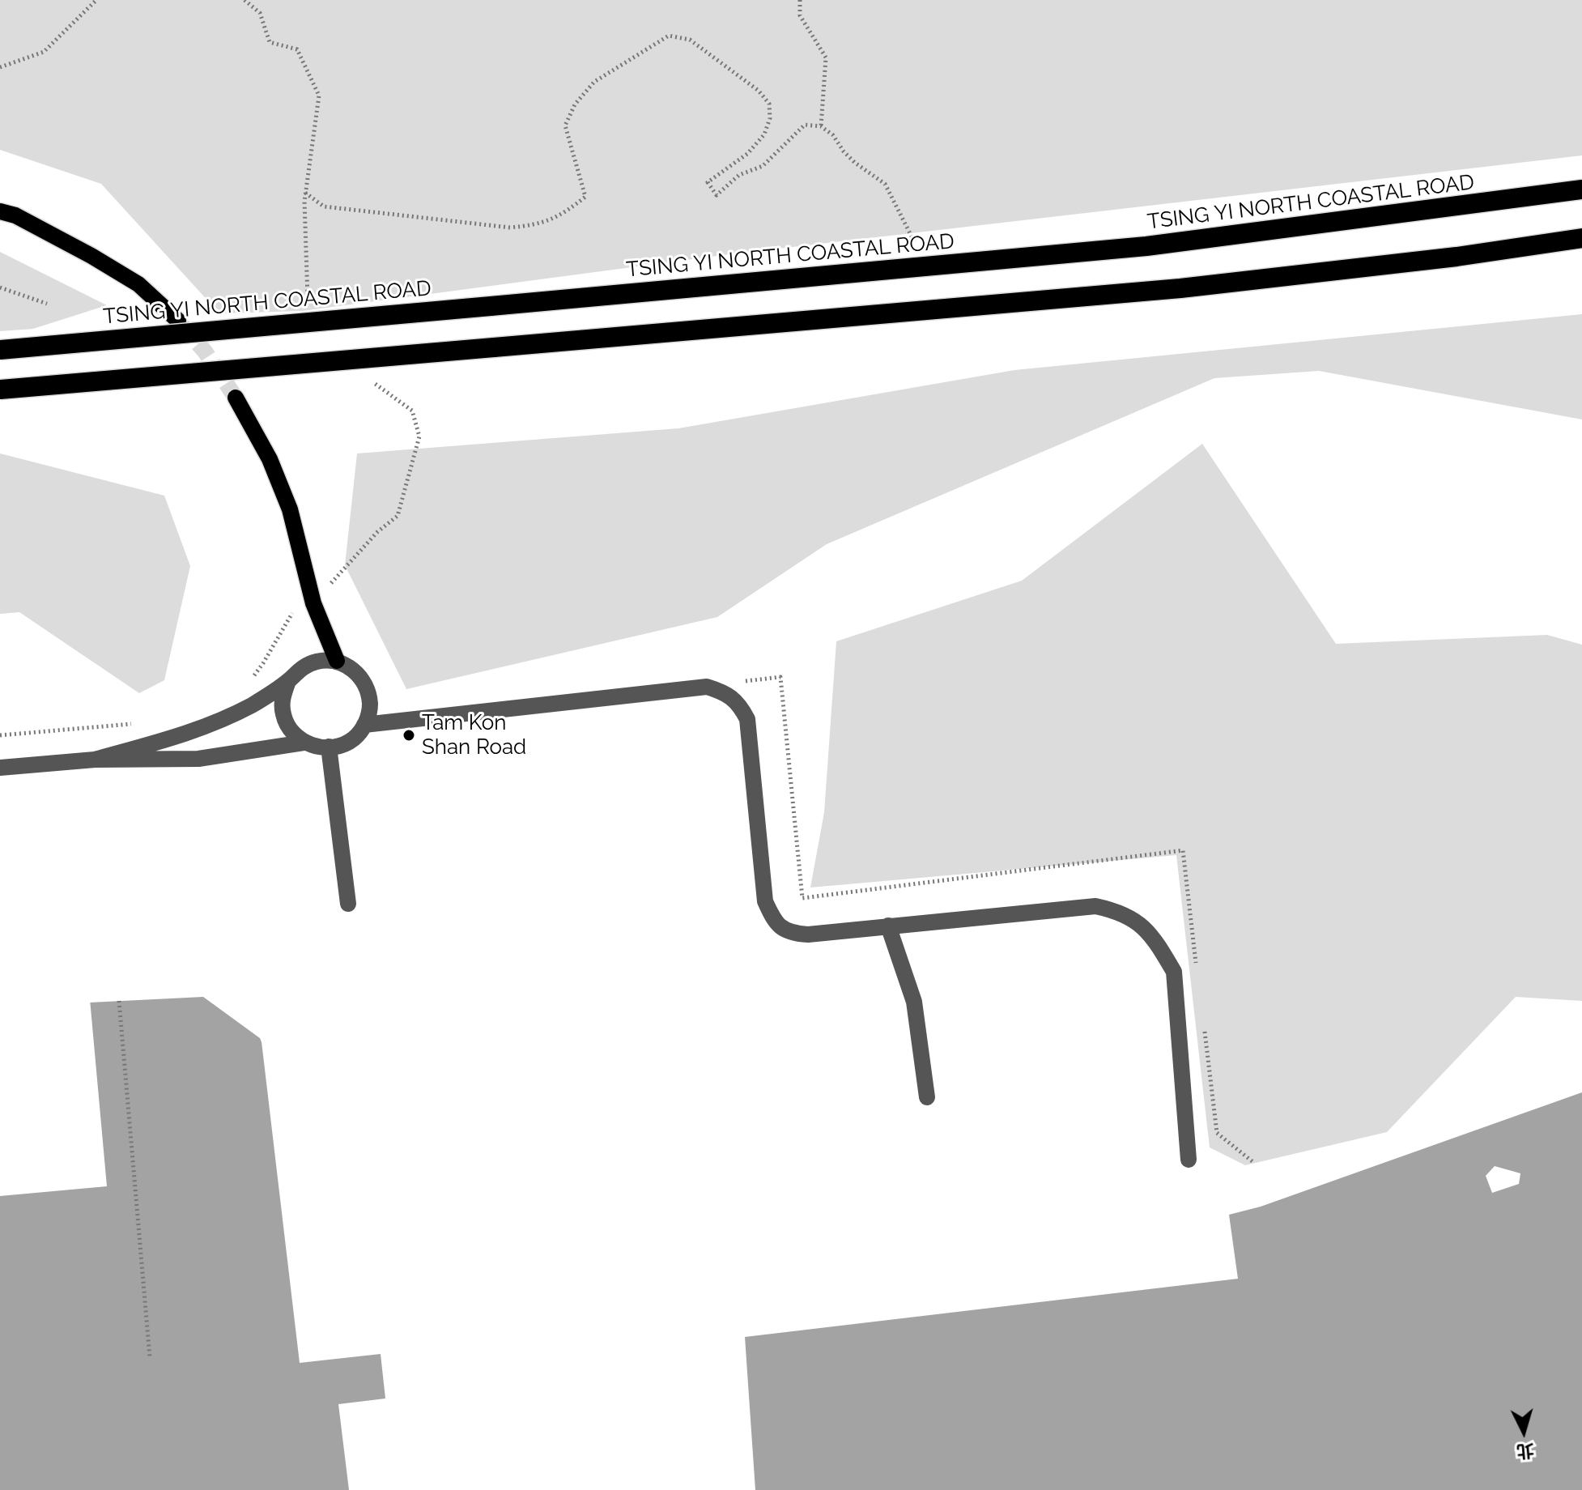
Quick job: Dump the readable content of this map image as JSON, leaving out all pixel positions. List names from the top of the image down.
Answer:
{
  "streets": {
    "highway": ["TSING YI NORTH COASTAL ROAD"]
  },
  "places": ["Tam Kon Shan Road"],
  "north": "bottom"
}
